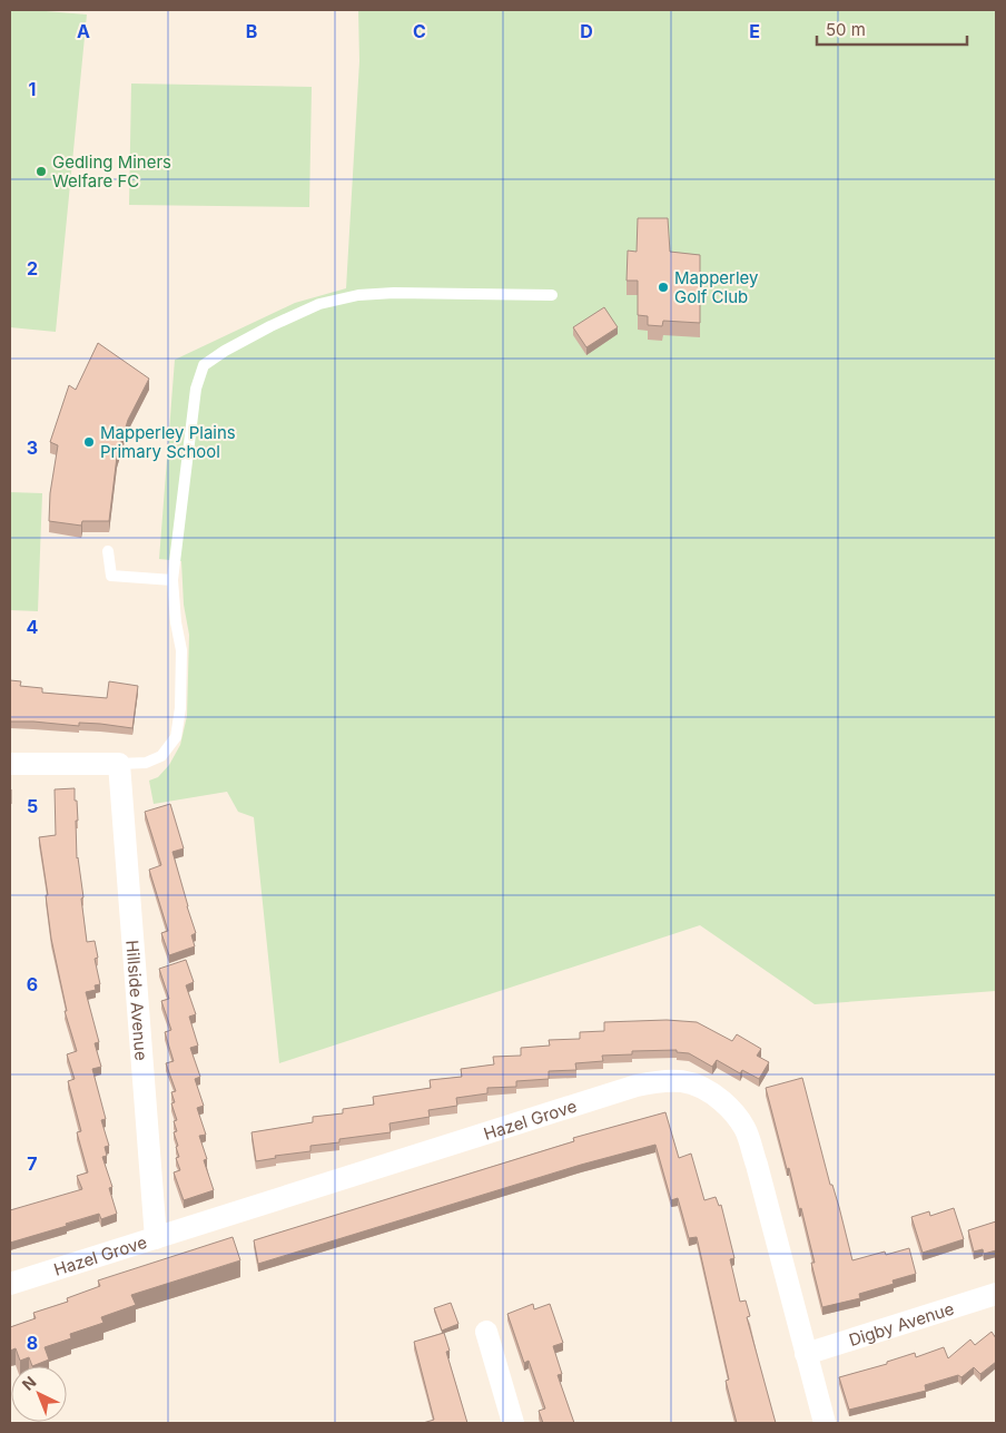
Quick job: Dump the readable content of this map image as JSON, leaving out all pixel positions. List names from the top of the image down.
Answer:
{
  "streets": {
    "street": ["Hillside Avenue", "Hazel Grove", "Digby Avenue"]
  },
  "crossings": [
    ["Hillside Avenue", "Hazel Grove"],
    ["Hazel Grove", "Digby Avenue"]
  ],
  "places": ["Gedling Miners Welfare FC", "Mapperley Golf Club", "Mapperley Plains Primary School"],
  "scale_bar": "50 m",
  "north": "top left",
  "grid": {
    "columns": [
      "A",
      "B",
      "C",
      "D",
      "E"
    ],
    "rows": [
      "1",
      "2",
      "3",
      "4",
      "5",
      "6",
      "7",
      "8"
    ]
  }
}
